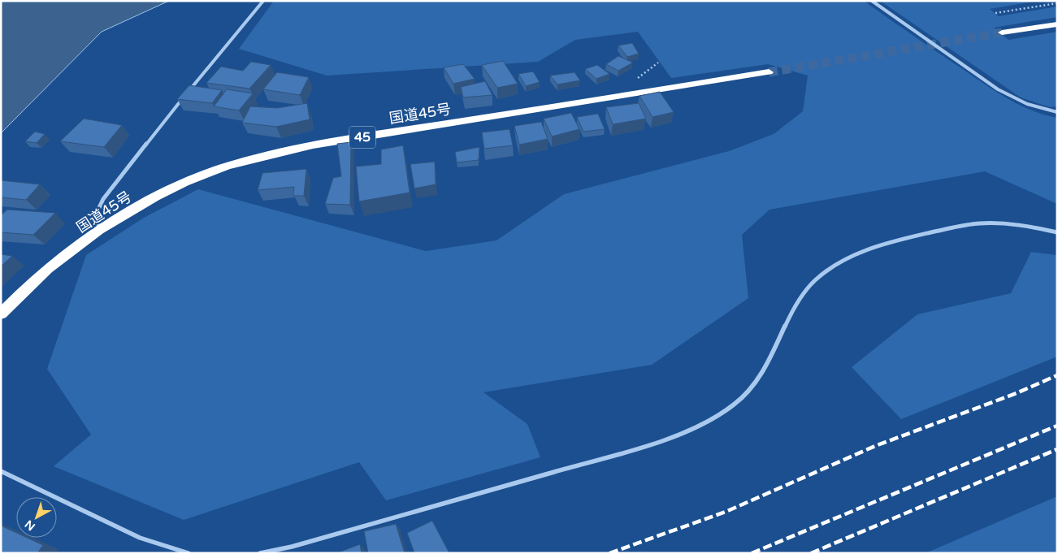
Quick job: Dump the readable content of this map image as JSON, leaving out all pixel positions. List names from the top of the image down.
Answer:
{
  "streets": {
    "highway": ["国道45号", "45"]
  },
  "north": "bottom left"
}
